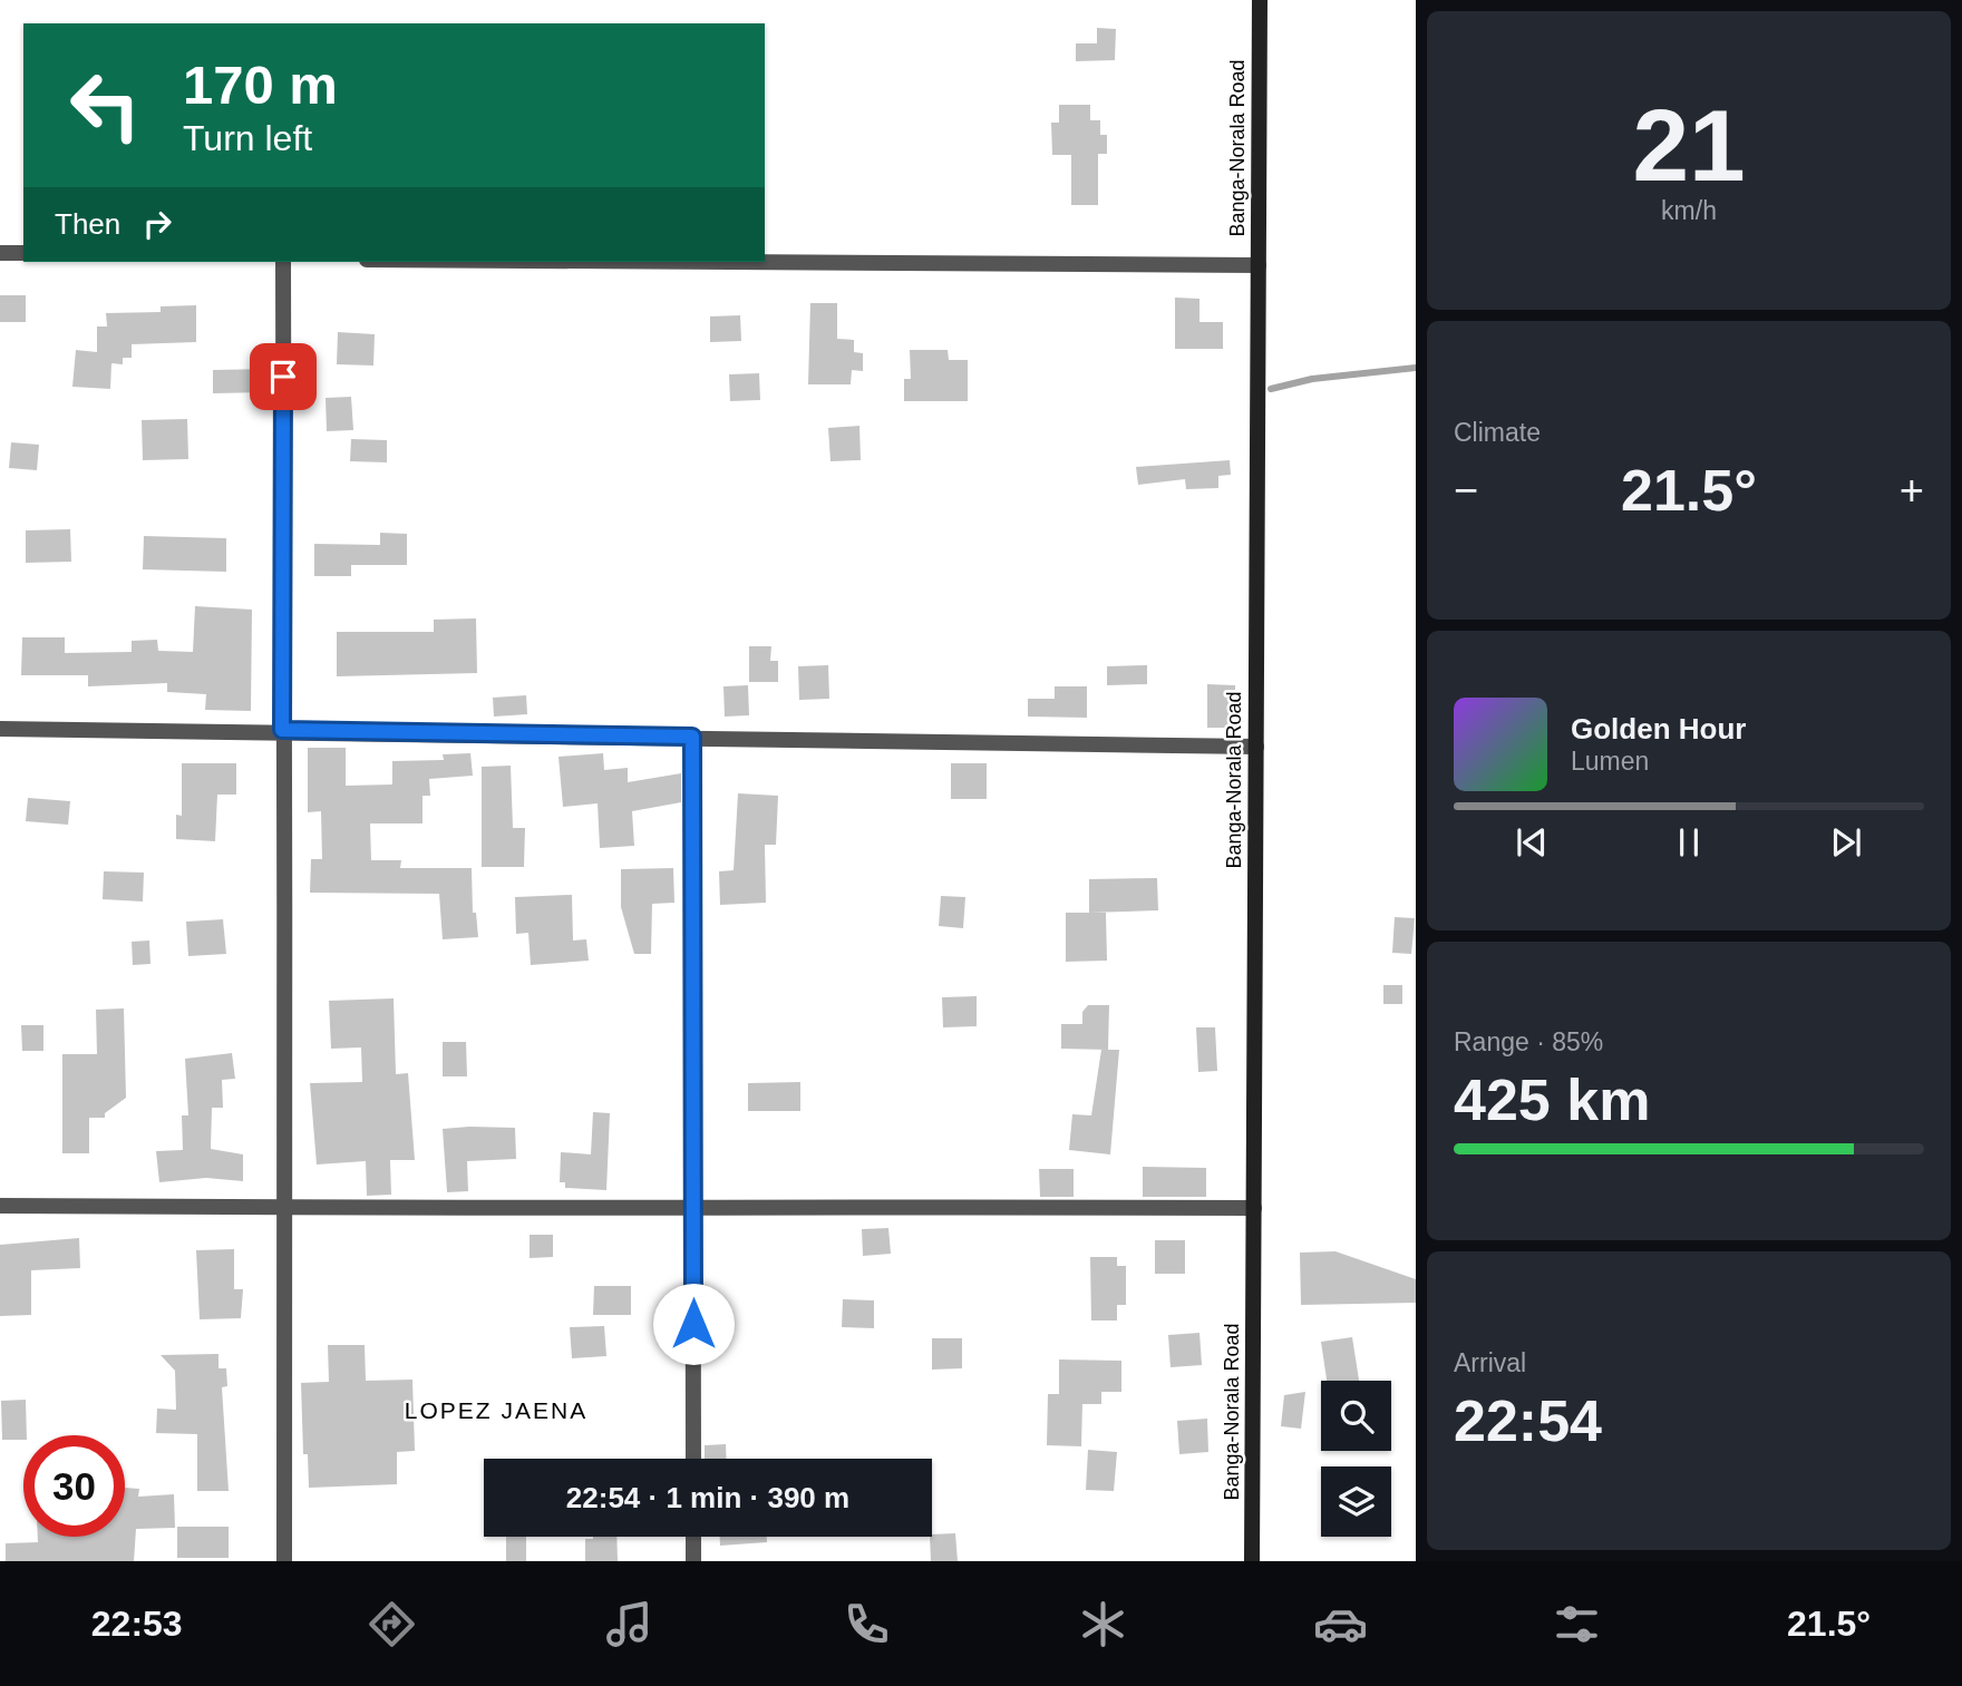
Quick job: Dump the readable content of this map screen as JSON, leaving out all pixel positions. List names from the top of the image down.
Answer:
{
  "streets": {
    "main road": ["Banga-Norala Road"]
  },
  "districts": ["LOPEZ JAENA"],
  "page": {
    "tile": [
      ["21", "km/h"],
      "Climate",
      ["Range · 85%", "425 km"],
      ["Arrival", "22:54"]
    ],
    "turn": ["170 m", "Turn left"],
    "then": "Then",
    "heat": ["−", "21.5°", "+"],
    "song": ["Golden Hour", "Lumen"],
    "limit": "30",
    "trip": "22:54 · 1 min · 390 m",
    "tabs": ["22:53", "21.5°"]
  }
}
